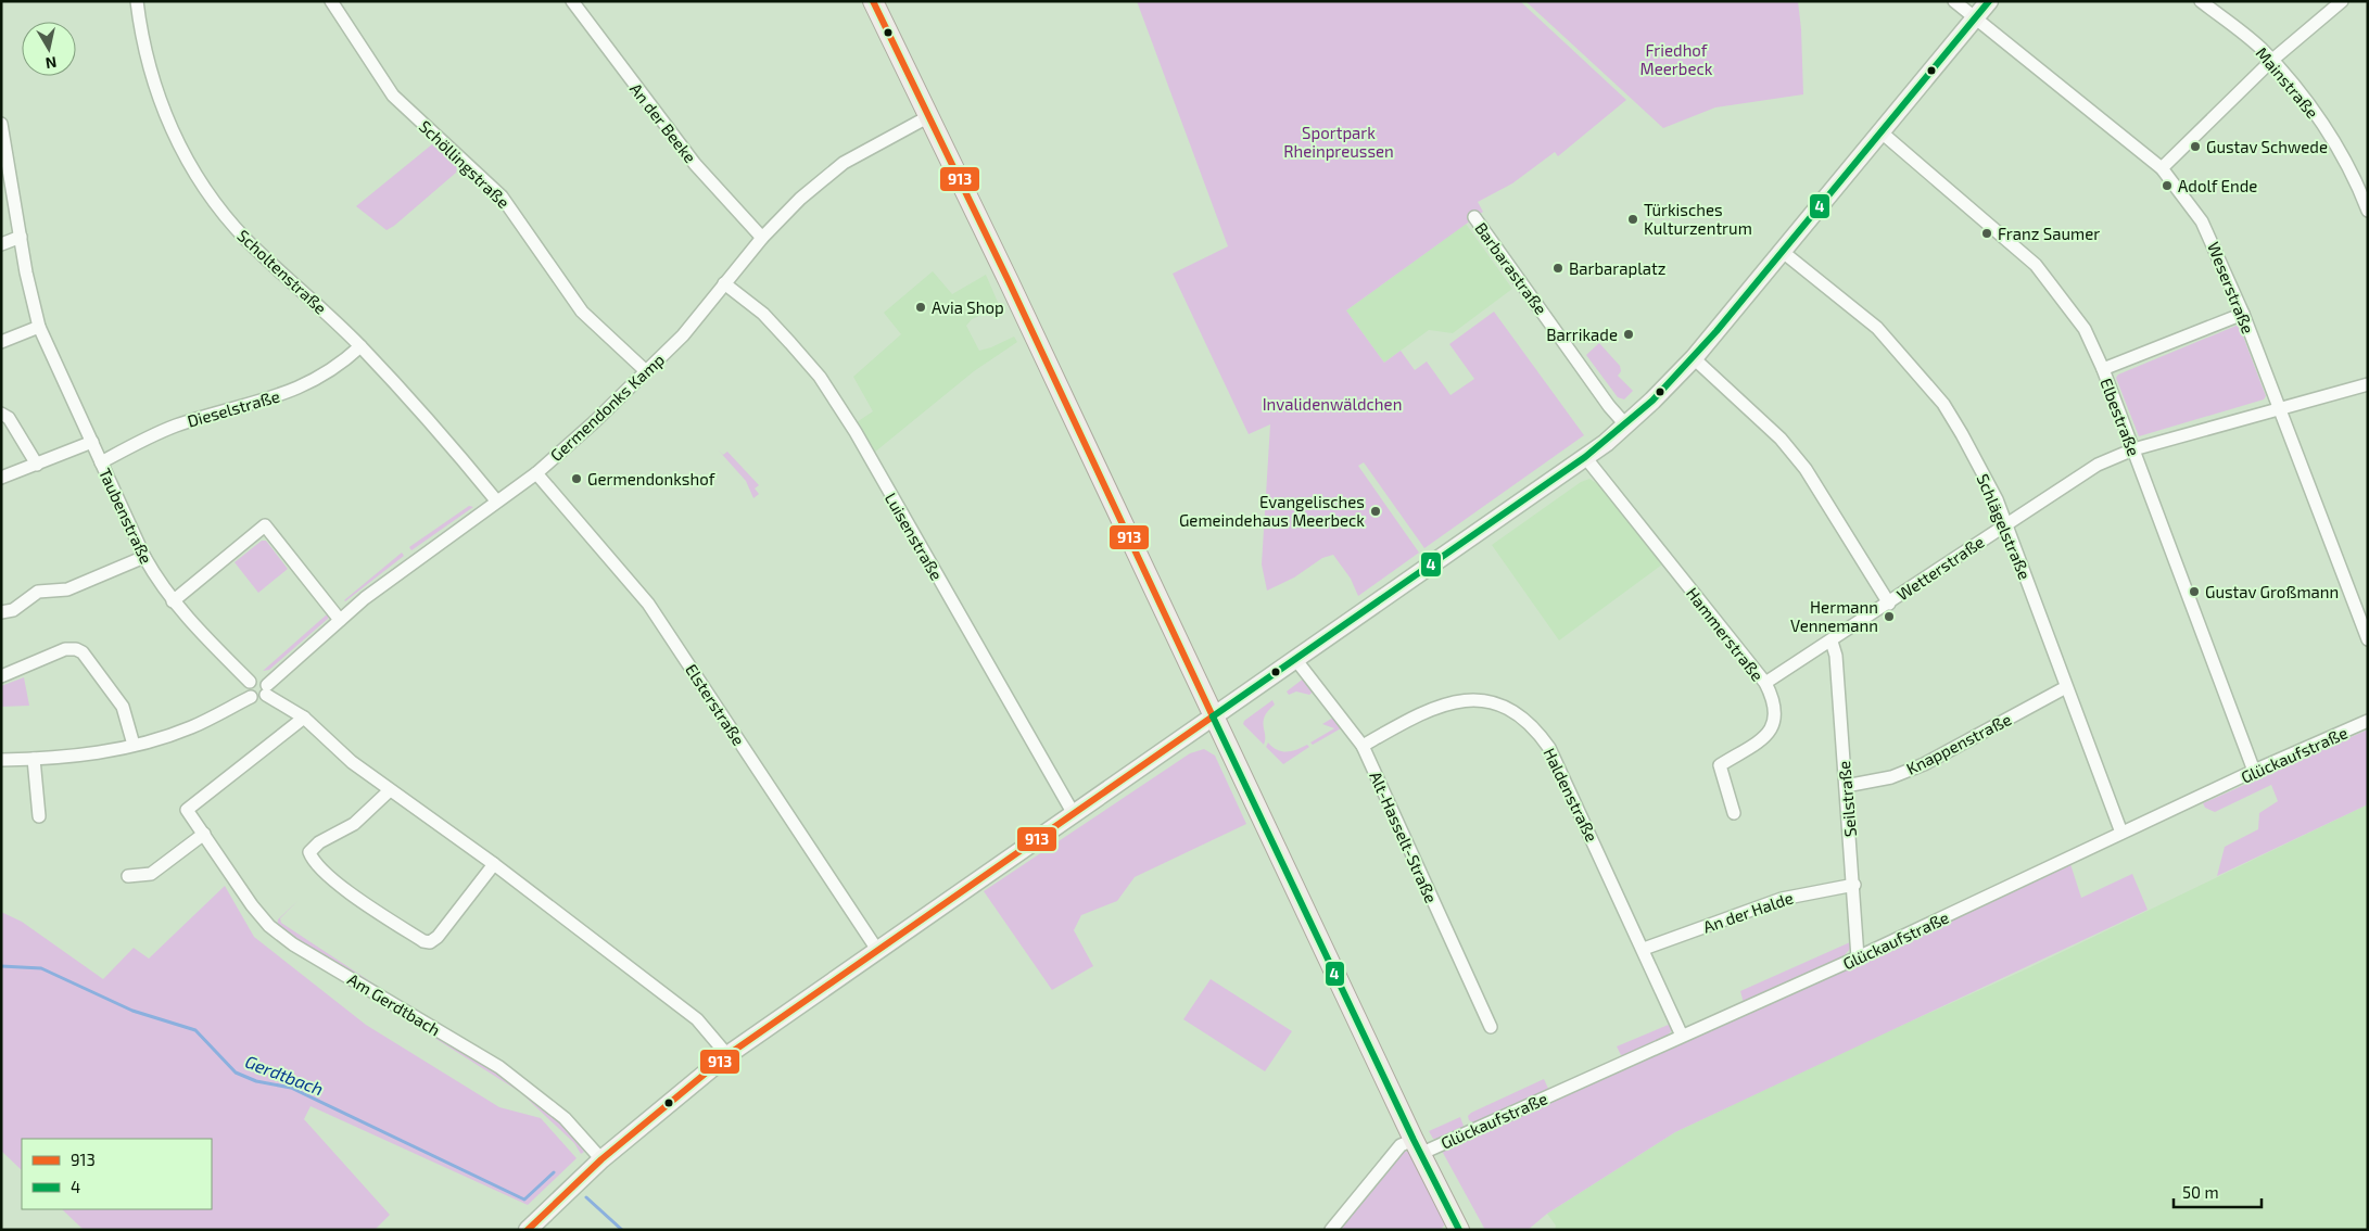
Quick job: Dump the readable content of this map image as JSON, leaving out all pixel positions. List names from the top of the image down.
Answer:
{
  "streets": {
    "street": [
      "Mainstraße",
      "An der Beeke",
      "Schöllingstraße",
      "Barbarastraße",
      "Scholtenstraße",
      "Weserstraße",
      "Germendonks Kamp",
      "Dieselstraße",
      "Elbestraße",
      "Taubenstraße",
      "Schlägelstraße",
      "Luisenstraße",
      "Wetterstraße",
      "Hammerstraße",
      "Elsterstraße",
      "Knappenstraße",
      "Glückaufstraße",
      "Haldenstraße",
      "Seilstraße",
      "Alt-Hasselt-Straße",
      "An der Halde",
      "Am Gerdtbach"
    ]
  },
  "crossings": [
    ["An der Beeke", "Germendonks Kamp"],
    ["Schöllingstraße", "Germendonks Kamp"],
    ["Scholtenstraße", "Germendonks Kamp"],
    ["Scholtenstraße", "Dieselstraße"],
    ["Weserstraße", "Wetterstraße"],
    ["Germendonks Kamp", "Taubenstraße"],
    ["Germendonks Kamp", "Luisenstraße"],
    ["Germendonks Kamp", "Elsterstraße"],
    ["Dieselstraße", "Taubenstraße"],
    ["Elbestraße", "Wetterstraße"],
    ["Elbestraße", "Glückaufstraße"],
    ["Schlägelstraße", "Wetterstraße"],
    ["Schlägelstraße", "Knappenstraße"],
    ["Schlägelstraße", "Glückaufstraße"],
    ["Wetterstraße", "Hammerstraße"],
    ["Wetterstraße", "Seilstraße"],
    ["Knappenstraße", "Seilstraße"],
    ["Glückaufstraße", "Haldenstraße"],
    ["Glückaufstraße", "Seilstraße"],
    ["Haldenstraße", "Alt-Hasselt-Straße"],
    ["Haldenstraße", "An der Halde"],
    ["Seilstraße", "An der Halde"]
  ],
  "water": ["Gerdtbach"],
  "parks": ["Friedhof Meerbeck", "Sportpark Rheinpreussen", "Invalidenwäldchen"],
  "places": [
    "Gustav Schwede",
    "Adolf Ende",
    "Türkisches Kulturzentrum",
    "Franz Saumer",
    "Barbaraplatz",
    "Avia Shop",
    "Barrikade",
    "Germendonkshof",
    "Evangelisches Gemeindehaus Meerbeck",
    "Gustav Großmann",
    "Hermann Vennemann"
  ],
  "lines": ["transit line 913", "transit line 4"],
  "legend": ["913", "4"],
  "scale_bar": "50 m",
  "north": "bottom"
}
